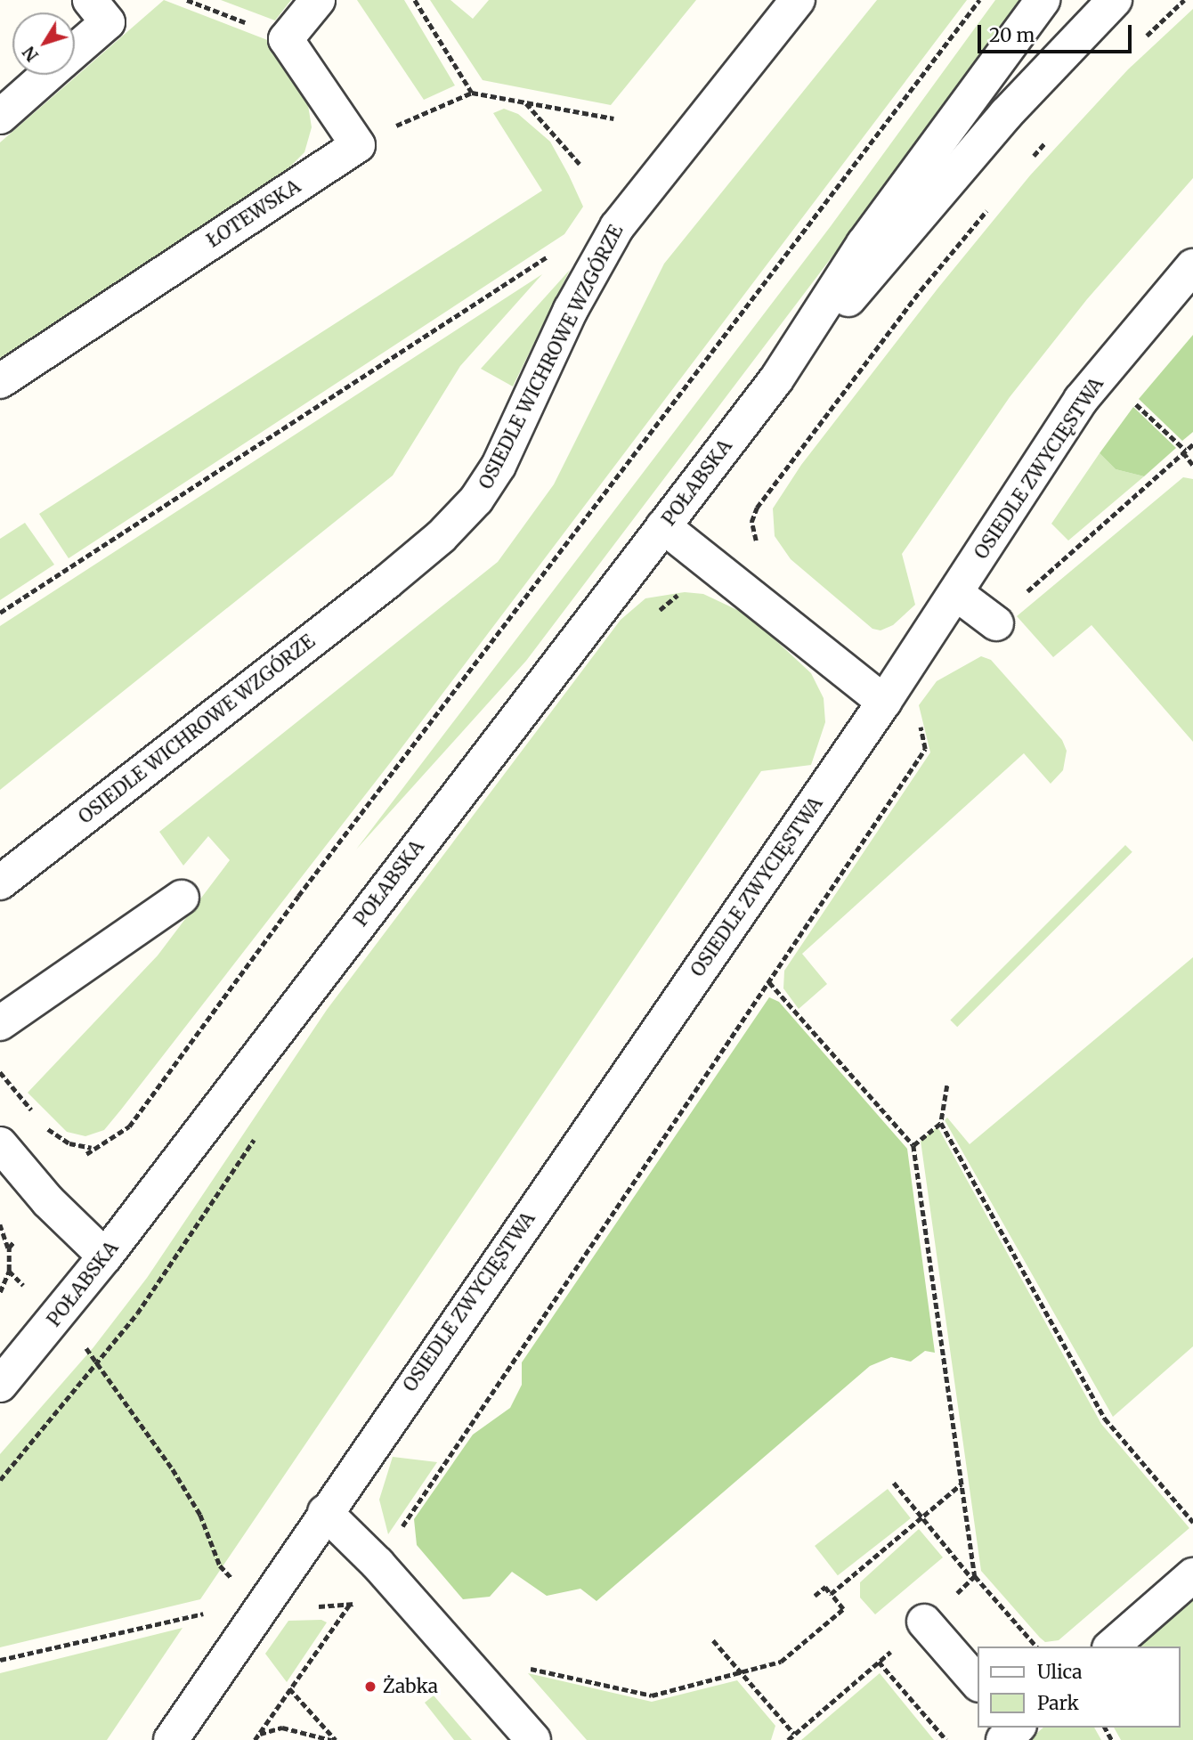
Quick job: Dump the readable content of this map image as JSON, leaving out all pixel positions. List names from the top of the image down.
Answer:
{
  "streets": {
    "street": [
      "ŁOTEWSKA",
      "OSIEDLE WICHROWE WZGÓRZE",
      "OSIEDLE ZWYCIĘSTWA",
      "POŁABSKA"
    ]
  },
  "places": ["Żabka"],
  "legend": ["Ulica", "Park"],
  "scale_bar": "20 m",
  "north": "bottom left"
}
